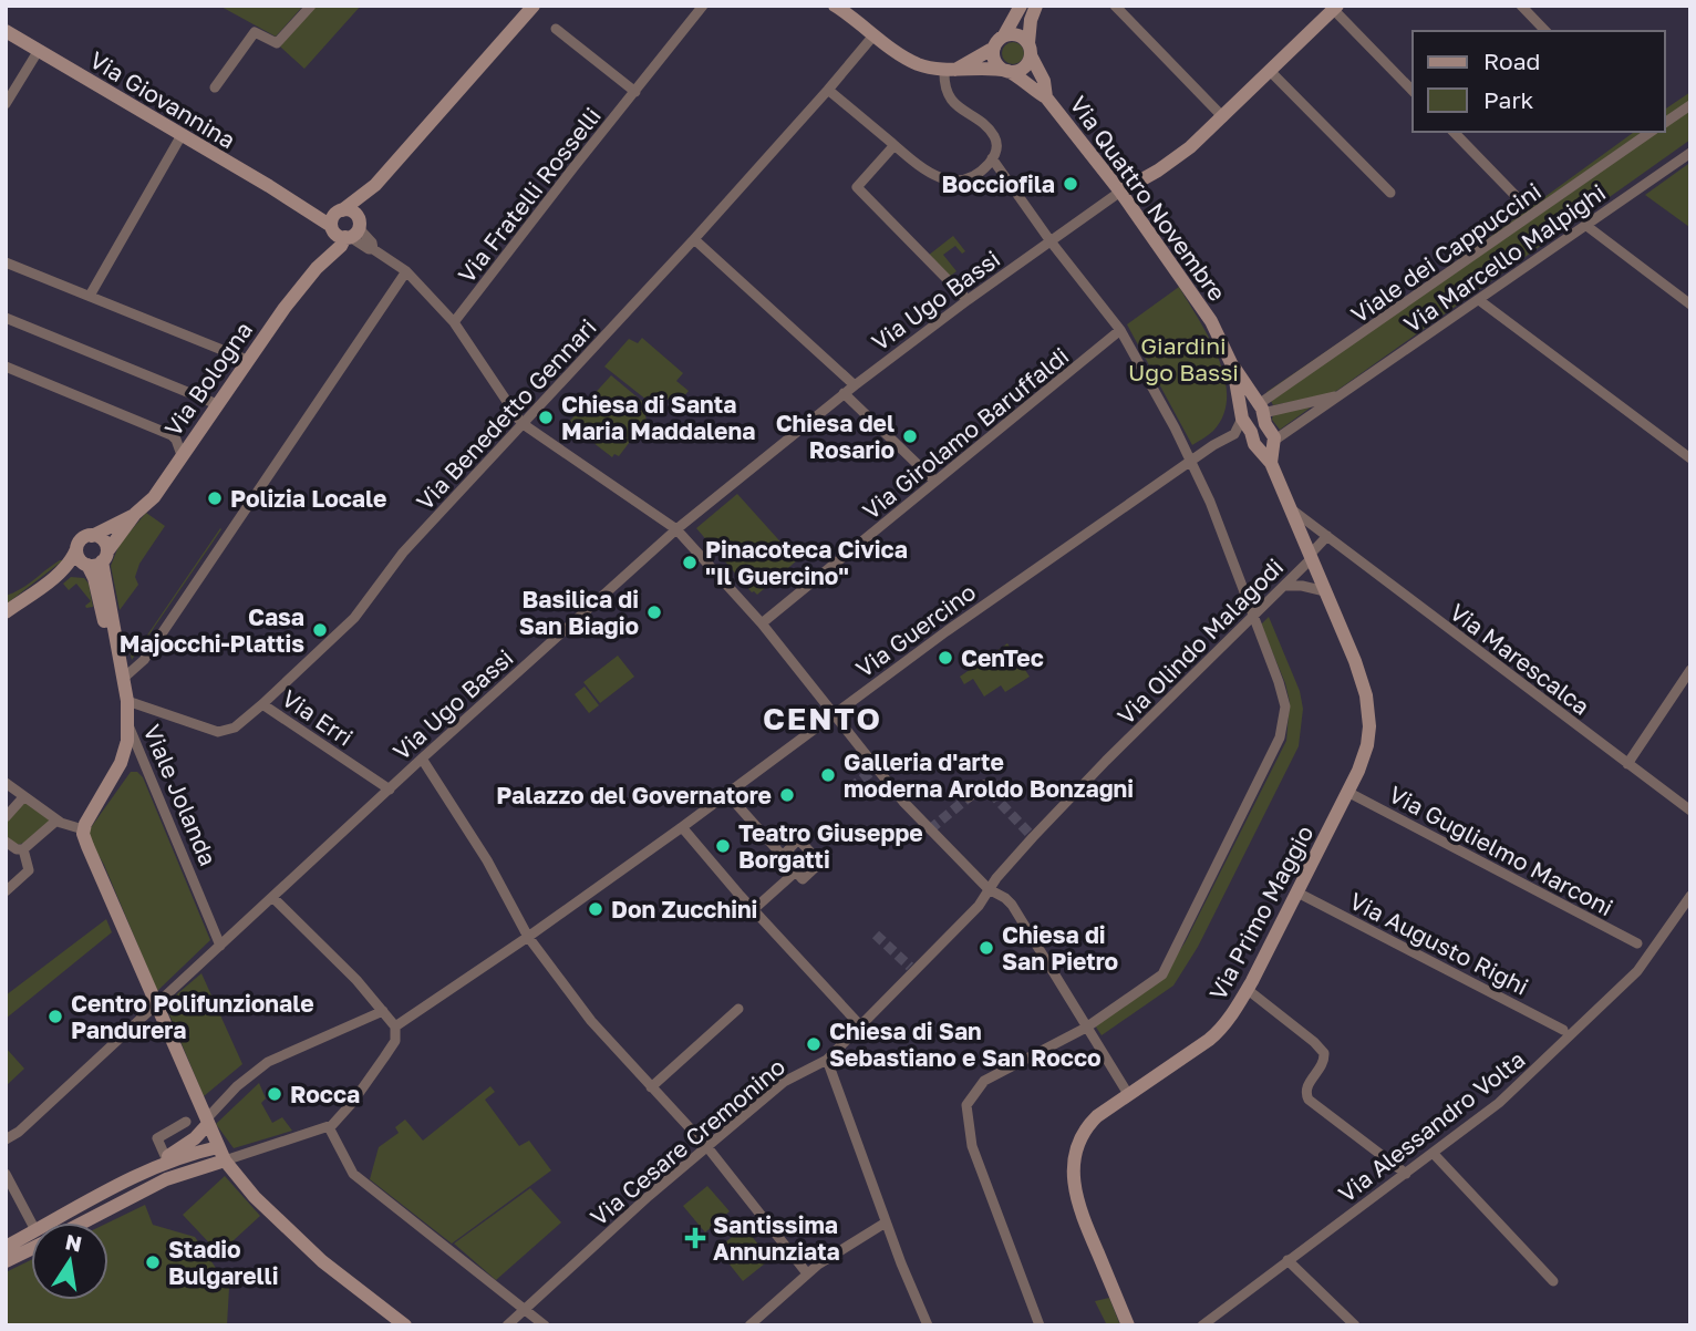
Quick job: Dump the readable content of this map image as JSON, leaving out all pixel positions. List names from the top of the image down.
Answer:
{
  "streets": {
    "main road": [
      "Via Giovannina",
      "Via Quattro Novembre",
      "Via Bologna",
      "Viale Jolanda",
      "Via Primo Maggio"
    ],
    "street": [
      "Via Fratelli Rosselli",
      "Viale dei Cappuccini",
      "Via Marcello Malpighi",
      "Via Ugo Bassi",
      "Via Benedetto Gennari",
      "Via Girolamo Baruffaldi",
      "Via Guercino",
      "Via Olindo Malagodi",
      "Via Marescalca",
      "Via Erri",
      "Via Guglielmo Marconi",
      "Via Augusto Righi",
      "Via Alessandro Volta",
      "Via Cesare Cremonino"
    ]
  },
  "crossings": [
    ["Via Giovannina", "Via Bologna"],
    ["Via Quattro Novembre", "Viale dei Cappuccini"],
    ["Via Quattro Novembre", "Via Marcello Malpighi"],
    ["Via Quattro Novembre", "Via Ugo Bassi"],
    ["Via Quattro Novembre", "Via Primo Maggio"],
    ["Viale dei Cappuccini", "Via Marcello Malpighi"],
    ["Via Marcello Malpighi", "Via Primo Maggio"],
    ["Via Ugo Bassi", "Via Erri"],
    ["Via Ugo Bassi", "Viale Jolanda"],
    ["Via Benedetto Gennari", "Via Erri"],
    ["Via Olindo Malagodi", "Via Primo Maggio"],
    ["Via Olindo Malagodi", "Via Cesare Cremonino"],
    ["Via Marescalca", "Via Primo Maggio"],
    ["Via Guglielmo Marconi", "Via Primo Maggio"],
    ["Via Primo Maggio", "Via Augusto Righi"]
  ],
  "districts": ["CENTO"],
  "parks": ["Giardini Ugo Bassi"],
  "places": {
    "other": [
      "Bocciofila",
      "Chiesa di Santa Maria Maddalena",
      "Chiesa del Rosario",
      "Polizia Locale",
      "Pinacoteca Civica \"Il Guercino\"",
      "Basilica di San Biagio",
      "Casa Majocchi-Plattis",
      "CenTec",
      "Galleria d'arte moderna Aroldo Bonzagni",
      "Palazzo del Governatore",
      "Teatro Giuseppe Borgatti",
      "Don Zucchini",
      "Chiesa di San Pietro",
      "Centro Polifunzionale Pandurera",
      "Chiesa di San Sebastiano e San Rocco",
      "Rocca",
      "Stadio Bulgarelli"
    ],
    "health": ["Santissima Annunziata"]
  },
  "legend": ["Road", "Park"],
  "north": "top"
}
